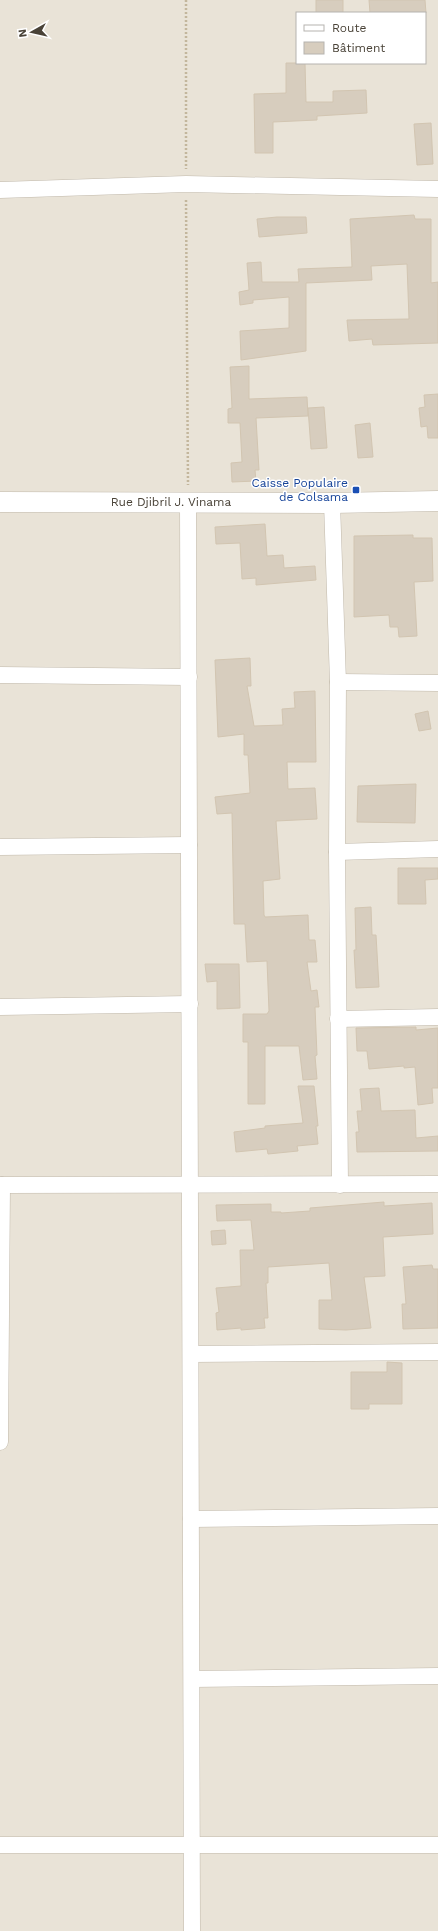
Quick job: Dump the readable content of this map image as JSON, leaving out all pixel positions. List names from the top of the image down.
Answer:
{
  "streets": {
    "street": ["Rue Djibril J. Vinama"]
  },
  "places": {
    "transit": ["Caisse Populaire de Colsama"]
  },
  "legend": ["Route", "Bâtiment"],
  "north": "left"
}
